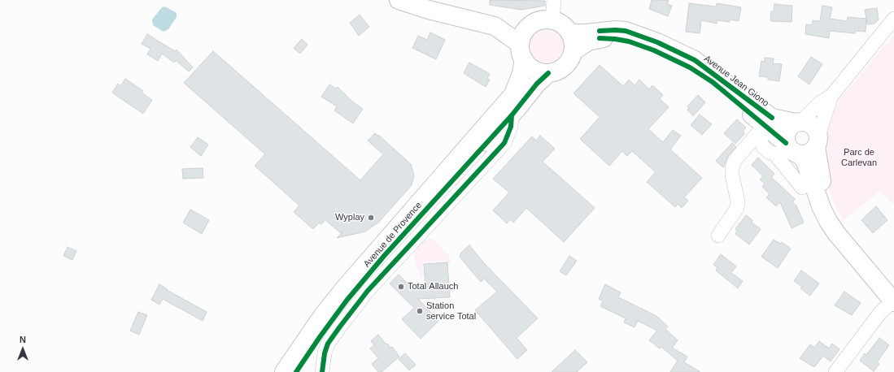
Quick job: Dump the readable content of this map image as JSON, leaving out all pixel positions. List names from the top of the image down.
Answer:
{
  "streets": {
    "main road": ["Avenue Jean Giono", "Avenue de Provence"]
  },
  "crossings": [
    ["Avenue Jean Giono", "Avenue de Provence"]
  ],
  "parks": ["Parc de Carlevan"],
  "places": ["Wyplay", "Total Allauch", "Station service Total"],
  "north": "top"
}
